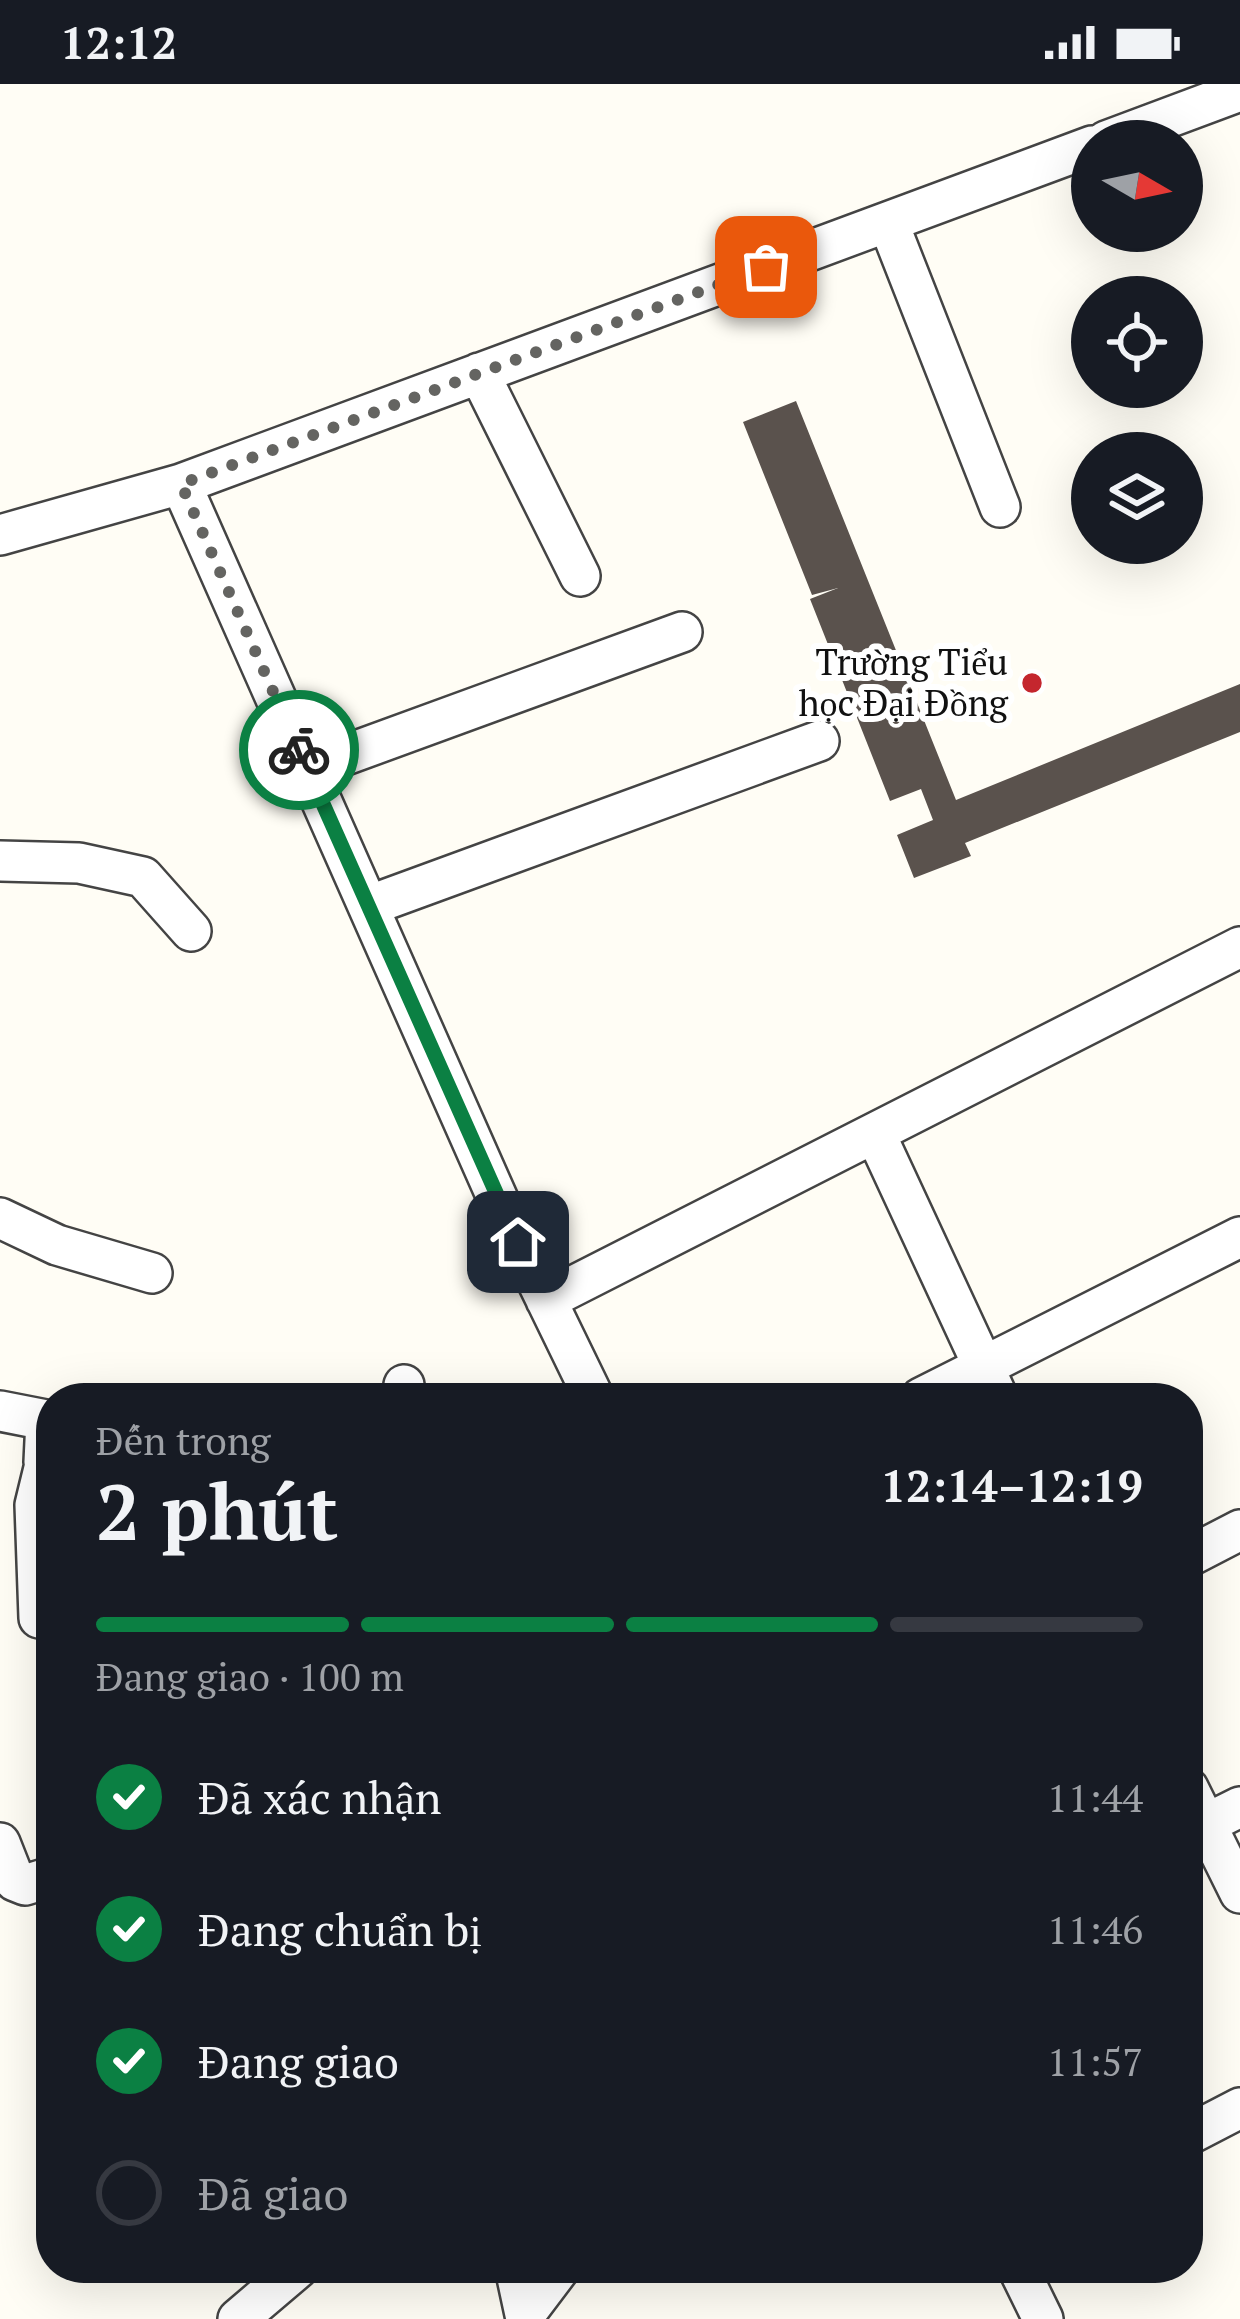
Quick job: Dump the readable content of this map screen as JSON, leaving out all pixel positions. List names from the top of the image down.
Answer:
{
  "places": ["Trường Tiểu học Đại Đồng"],
  "north": "right",
  "page": {
    "status": "12:12",
    "heading": ["2 phút", "Đến trong", "12:14–12:19"],
    "bar": "Đang giao · 100 m",
    "list": [
      ["Đã xác nhận", "11:44"],
      ["Đang chuẩn bị", "11:46"],
      ["Đang giao", "11:57"],
      "Đã giao"
    ]
  }
}
